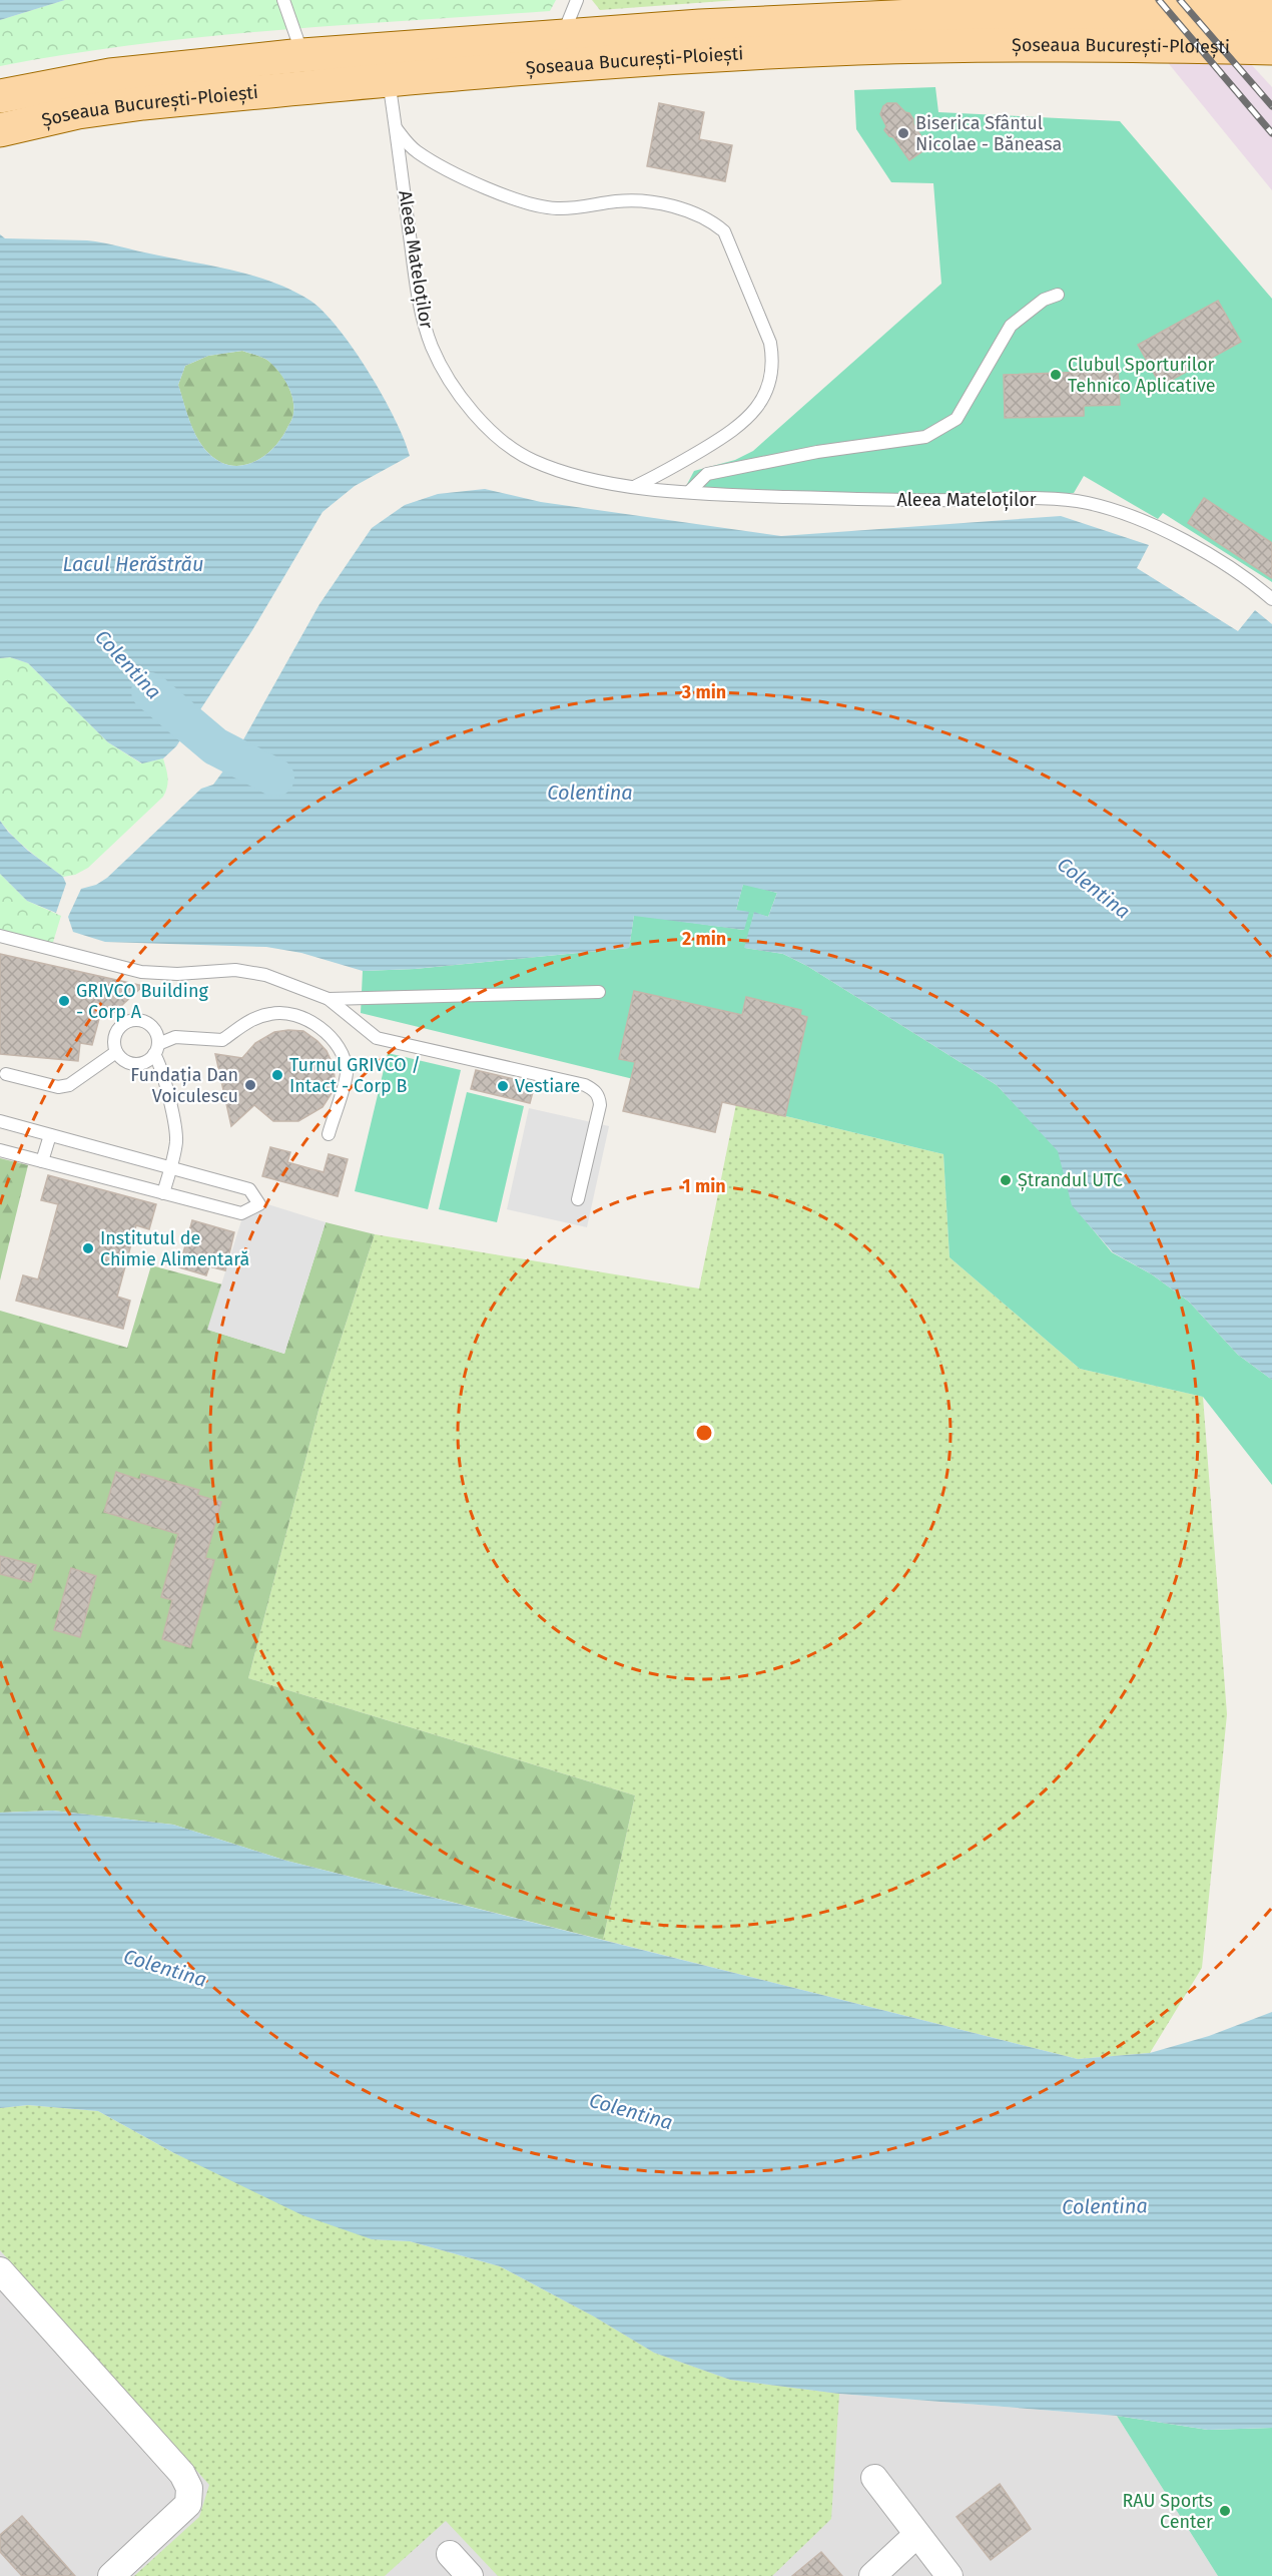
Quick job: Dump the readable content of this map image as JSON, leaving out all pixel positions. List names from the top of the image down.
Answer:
{
  "streets": {
    "main road": ["Șoseaua București-Ploiești"],
    "lane": ["Aleea Mateloților"]
  },
  "crossings": [
    ["Șoseaua București-Ploiești", "Aleea Mateloților"]
  ],
  "water": ["Lacul Herăstrău", "Colentina"],
  "places": [
    "Biserica Sfântul Nicolae - Băneasa",
    "Clubul Sporturilor Tehnico Aplicative",
    "GRIVCO Building - Corp A",
    "Turnul GRIVCO / Intact - Corp B",
    "Fundația Dan Voiculescu",
    "Vestiare",
    "Ștrandul UTC",
    "Institutul de Chimie Alimentară",
    "RAU Sports Center"
  ],
  "rings": ["3 min", "2 min", "1 min"]
}
